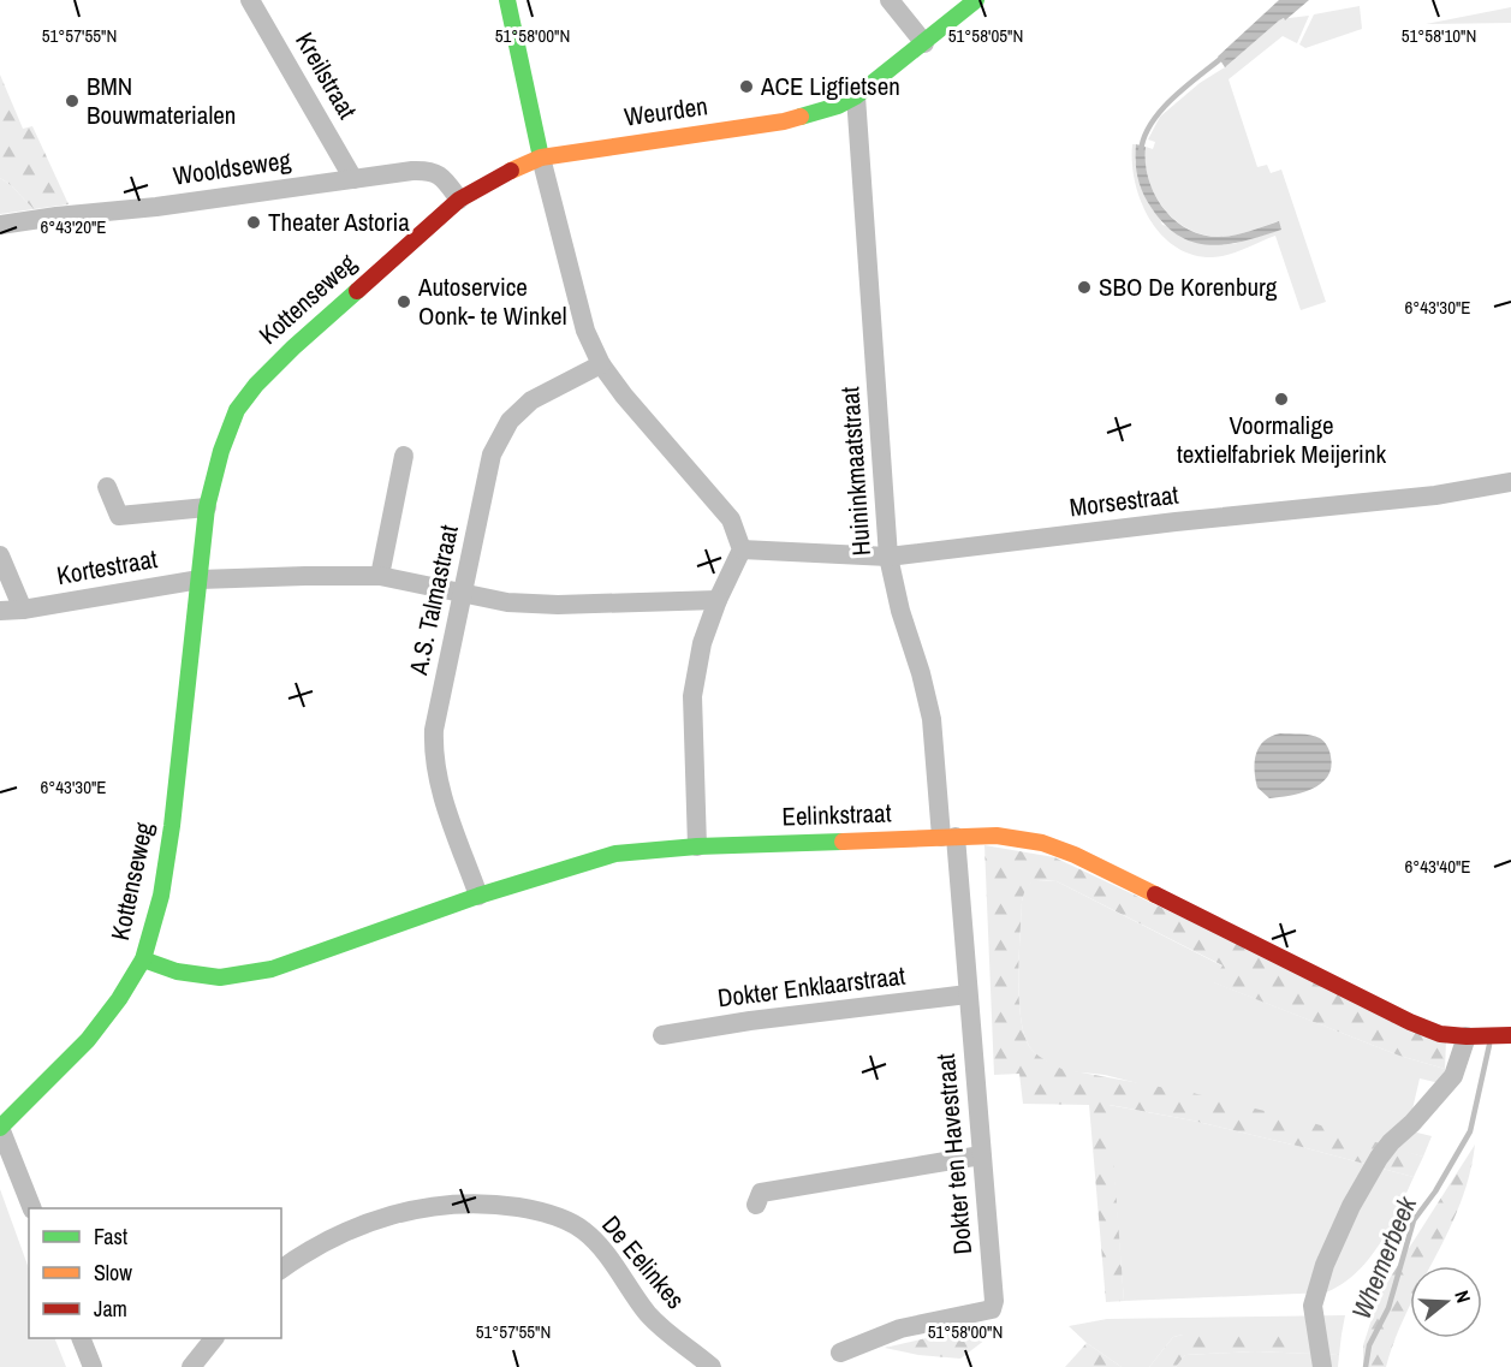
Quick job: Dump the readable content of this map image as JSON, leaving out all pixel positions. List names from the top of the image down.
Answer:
{
  "streets": {
    "street": [
      "Kreilstraat",
      "Weurden",
      "Wooldseweg",
      "Kottenseweg",
      "Huininkmaatstraat",
      "Morsestraat",
      "Kortestraat",
      "A.S. Talmastraat",
      "Eelinkstraat",
      "Dokter Enklaarstraat",
      "Dokter ten Havestraat",
      "De Eelinkes"
    ]
  },
  "crossings": [
    ["Kreilstraat", "Wooldseweg"],
    ["Weurden", "Kottenseweg"],
    ["Weurden", "Huininkmaatstraat"],
    ["Wooldseweg", "Kottenseweg"],
    ["Kottenseweg", "Kortestraat"],
    ["Kottenseweg", "Eelinkstraat"],
    ["Huininkmaatstraat", "Morsestraat"],
    ["Huininkmaatstraat", "Eelinkstraat"],
    ["Huininkmaatstraat", "Dokter ten Havestraat"],
    ["Kortestraat", "A.S. Talmastraat"],
    ["A.S. Talmastraat", "Eelinkstraat"],
    ["Eelinkstraat", "Dokter ten Havestraat"],
    ["Dokter Enklaarstraat", "Dokter ten Havestraat"]
  ],
  "water": ["Whemerbeek"],
  "places": [
    "ACE Ligfietsen",
    "BMN Bouwmaterialen",
    "Theater Astoria",
    "SBO De Korenburg",
    "Autoservice Oonk- te Winkel",
    "Voormalige textielfabriek Meijerink"
  ],
  "legend": ["Fast", "Slow", "Jam"],
  "north": "right",
  "coordinates": [
    "51°57'55\"N",
    "51°58'00\"N",
    "51°58'05\"N",
    "51°58'10\"N",
    "6°43'20\"E",
    "6°43'30\"E",
    "6°43'40\"E"
  ]
}
